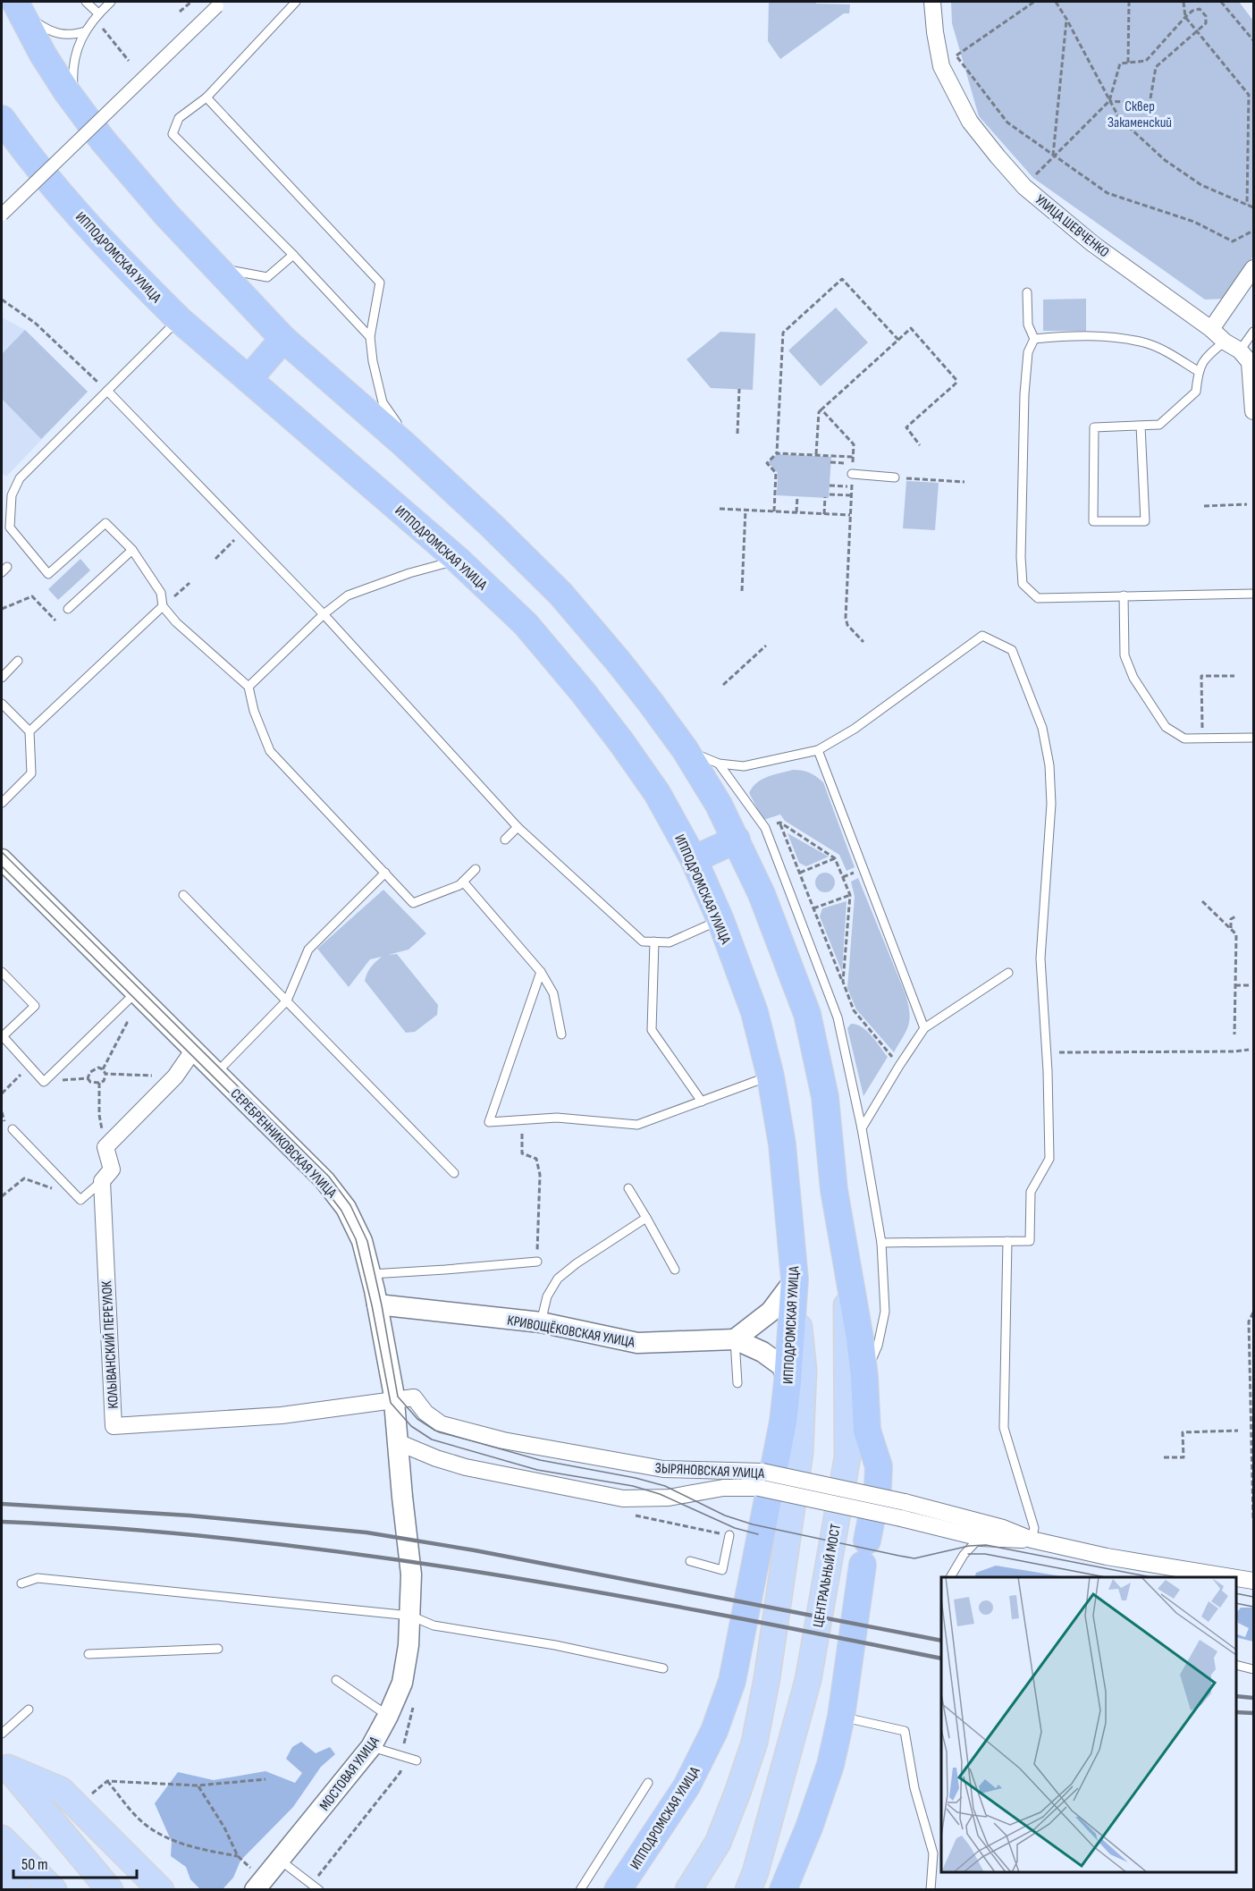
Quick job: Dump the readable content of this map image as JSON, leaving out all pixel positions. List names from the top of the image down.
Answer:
{
  "streets": {
    "highway": ["ИППОДРОМСКАЯ УЛИЦА"],
    "main road": ["ЦЕНТРАЛЬНЫЙ МОСТ"],
    "street": [
      "УЛИЦА ШЕВЧЕНКО",
      "СЕРЕБРЕННИКОВСКАЯ УЛИЦА",
      "КРИВОЩЁКОВСКАЯ УЛИЦА",
      "КОЛЫВАНСКИЙ ПЕРЕУЛОК",
      "ЗЫРЯНОВСКАЯ УЛИЦА",
      "МОСТОВАЯ УЛИЦА"
    ]
  },
  "crossings": [
    ["ИППОДРОМСКАЯ УЛИЦА", "ЗЫРЯНОВСКАЯ УЛИЦА"],
    ["СЕРЕБРЕННИКОВСКАЯ УЛИЦА", "КРИВОЩЁКОВСКАЯ УЛИЦА"],
    ["СЕРЕБРЕННИКОВСКАЯ УЛИЦА", "КОЛЫВАНСКИЙ ПЕРЕУЛОК"],
    ["СЕРЕБРЕННИКОВСКАЯ УЛИЦА", "ЗЫРЯНОВСКАЯ УЛИЦА"],
    ["СЕРЕБРЕННИКОВСКАЯ УЛИЦА", "МОСТОВАЯ УЛИЦА"],
    ["КОЛЫВАНСКИЙ ПЕРЕУЛОК", "ЗЫРЯНОВСКАЯ УЛИЦА"]
  ],
  "parks": ["Сквер Закаменский"],
  "scale_bar": "50 m"
}
